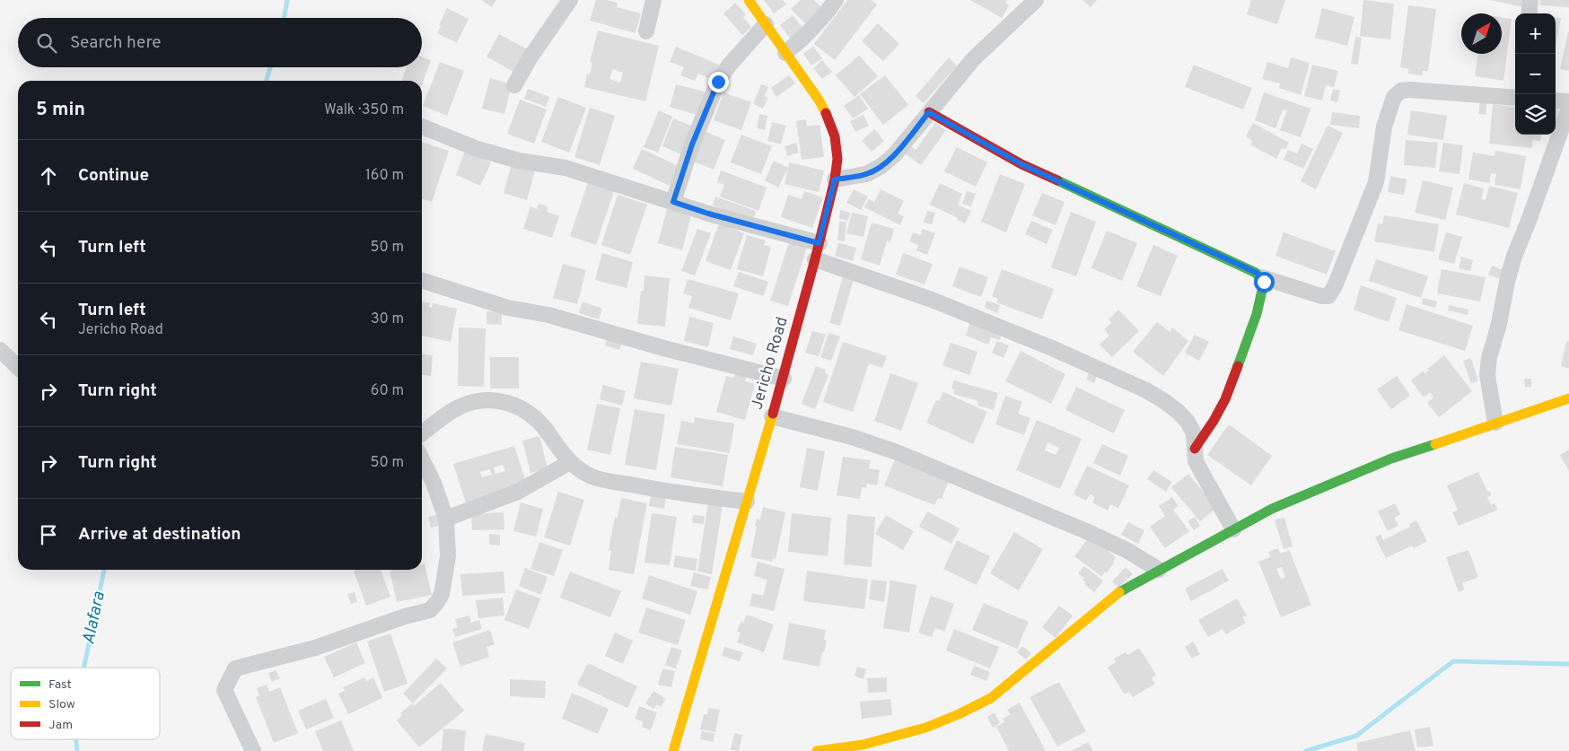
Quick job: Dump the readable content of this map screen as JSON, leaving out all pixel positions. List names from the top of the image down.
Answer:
{
  "streets": {
    "street": ["Jericho Road"]
  },
  "water": ["Alafara"],
  "legend": ["Fast", "Slow", "Jam"],
  "north": "top right",
  "page": {
    "map_buttons": ["+", "−"],
    "search": "Search here",
    "heading": ["5 min", "Walk · 350 m"],
    "list": [
      ["Continue", "160 m"],
      ["Turn left", "50 m"],
      ["Turn left", "Jericho Road", "30 m"],
      ["Turn right", "60 m"],
      ["Turn right", "50 m"],
      "Arrive at destination"
    ]
  }
}
